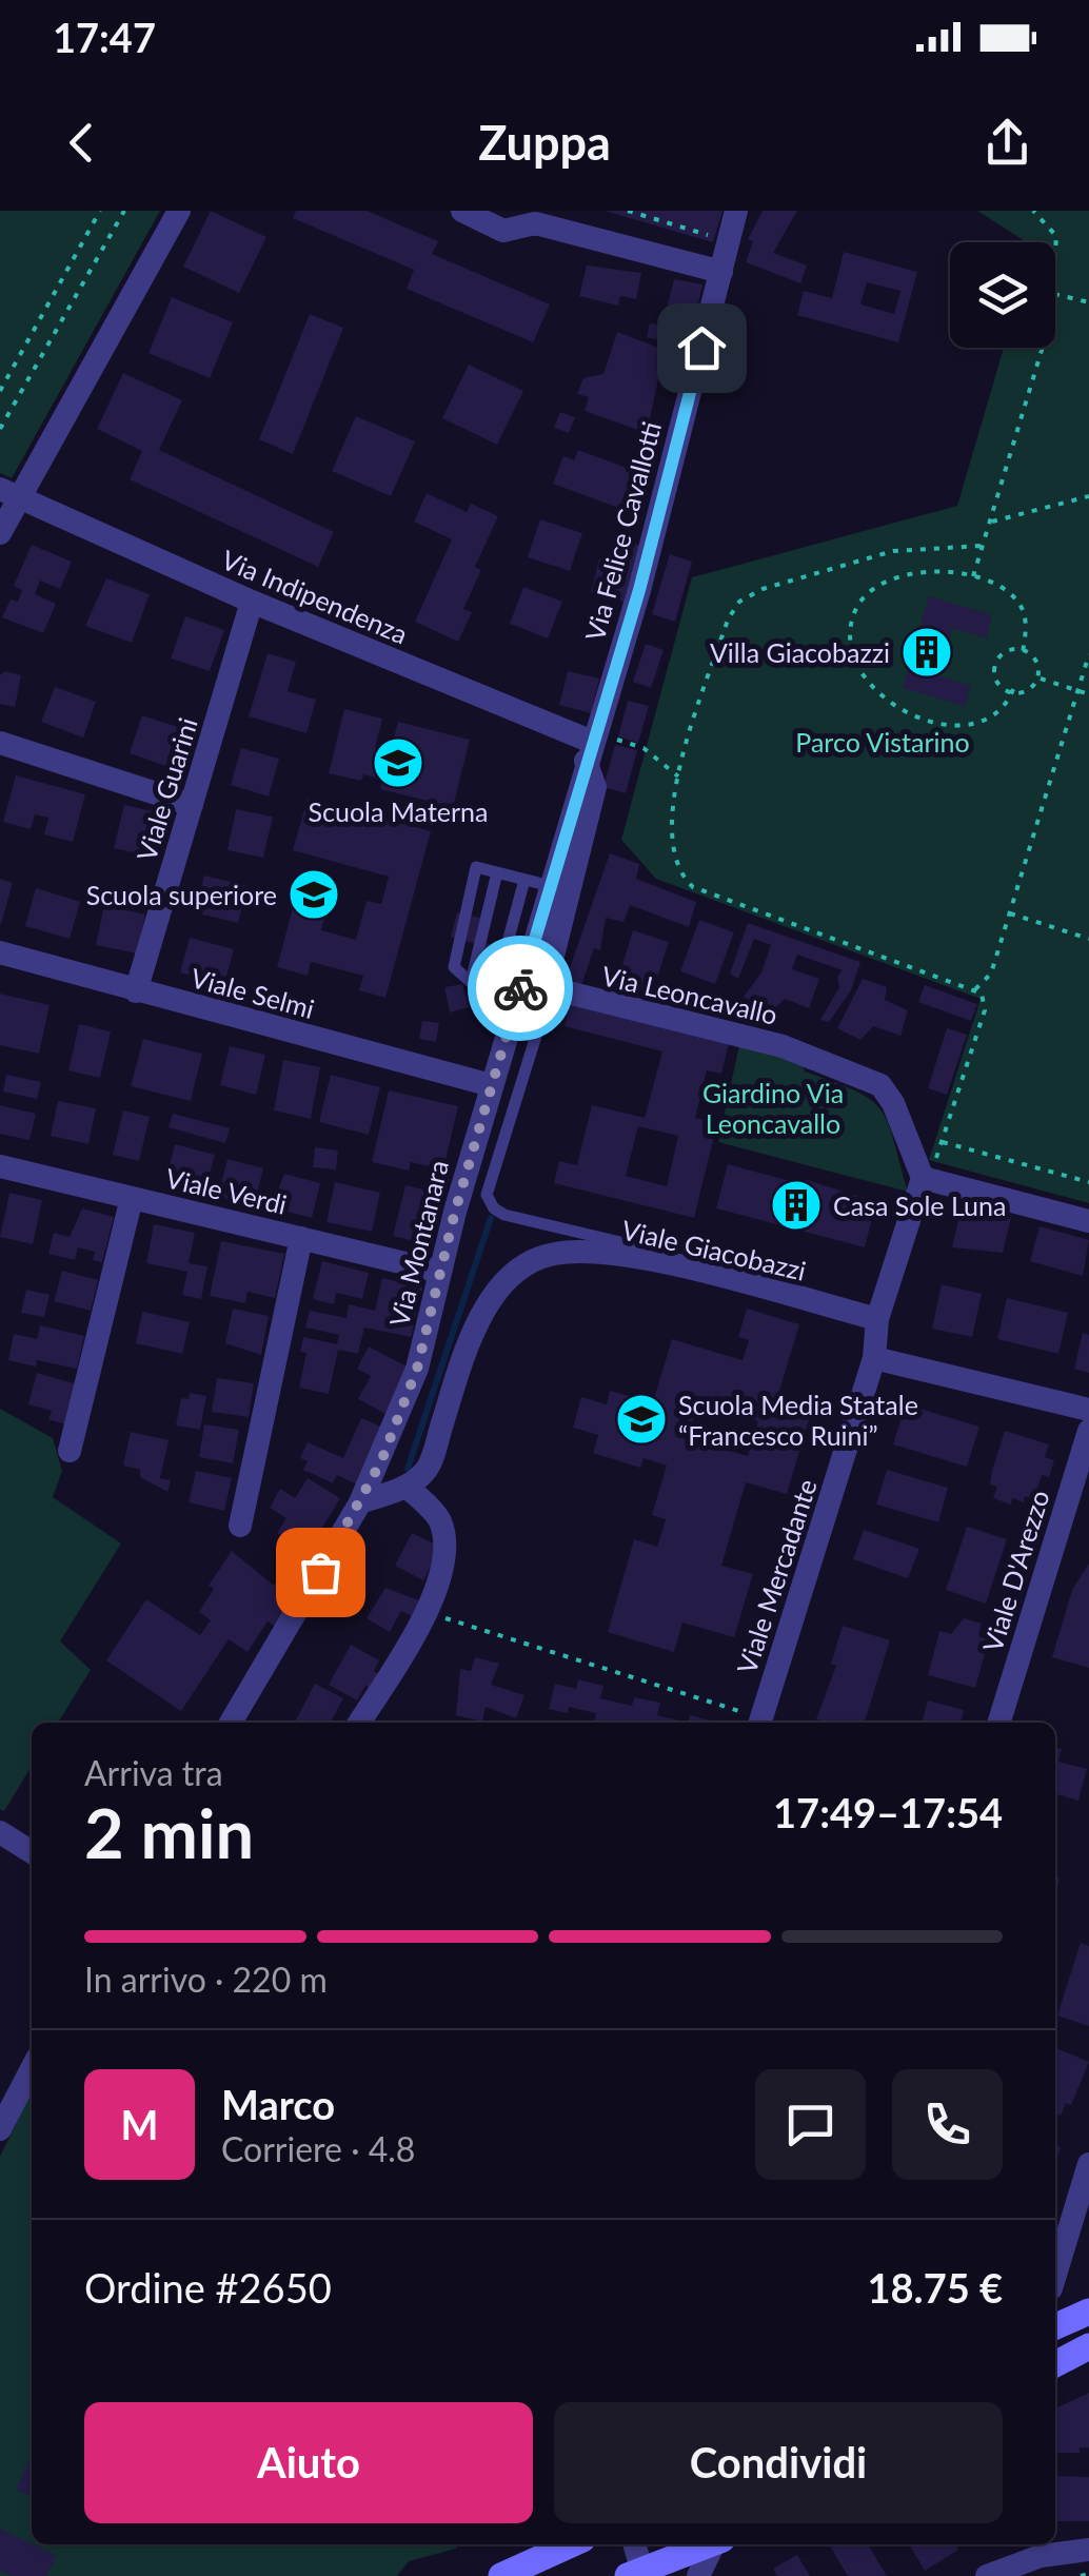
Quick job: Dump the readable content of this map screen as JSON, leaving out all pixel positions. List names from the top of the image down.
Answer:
{
  "streets": {
    "street": [
      "Via Felice Cavallotti",
      "Via Indipendenza",
      "Viale Guarini",
      "Viale Selmi",
      "Via Leoncavallo",
      "Viale Verdi",
      "Via Montanara",
      "Viale Giacobazzi",
      "Viale D'Arezzo",
      "Viale Mercadante"
    ]
  },
  "crossings": [
    ["Via Felice Cavallotti", "Via Indipendenza"],
    ["Via Felice Cavallotti", "Via Montanara"],
    ["Via Indipendenza", "Viale Guarini"],
    ["Via Indipendenza", "Via Montanara"],
    ["Viale Guarini", "Viale Selmi"],
    ["Viale Selmi", "Via Montanara"],
    ["Viale Verdi", "Via Montanara"],
    ["Viale Giacobazzi", "Viale Mercadante"]
  ],
  "parks": ["Parco Vistarino", "Giardino Via Leoncavallo"],
  "places": {
    "building": ["Villa Giacobazzi", "Casa Sole Luna"],
    "school or university": ["Scuola Materna", "Scuola superiore", "Scuola Media Statale “Francesco Ruini”"]
  },
  "page": {
    "status": "17:47",
    "header": "Zuppa",
    "heading": ["2 min", "Arriva tra", "17:49–17:54"],
    "panel": [
      "Marco",
      "Corriere · 4.8",
      "Ordine #2650",
      "18.75 €"
    ],
    "bar": "In arrivo · 220 m",
    "round": "M",
    "buttons": ["Aiuto", "Condividi"]
  }
}
